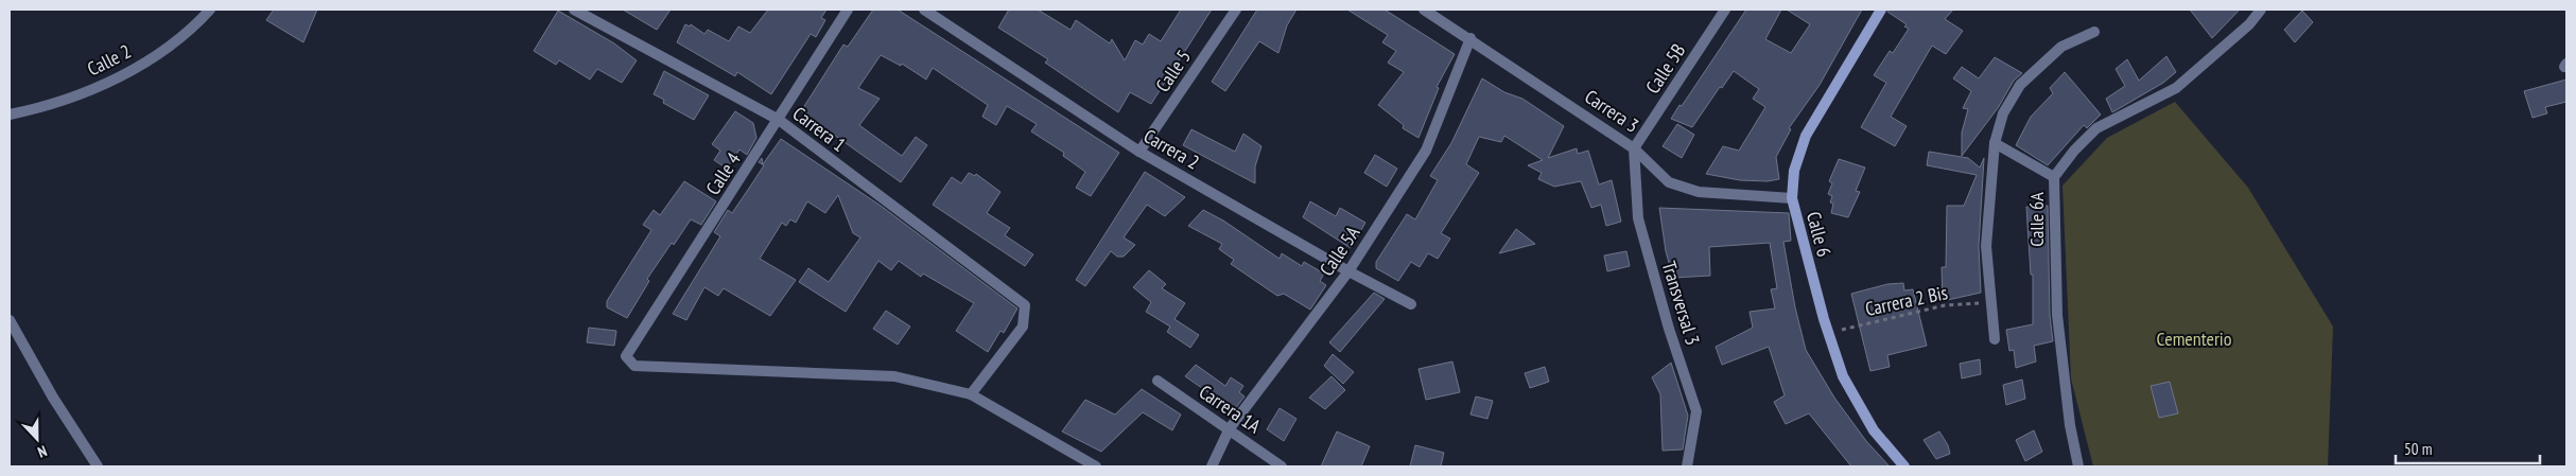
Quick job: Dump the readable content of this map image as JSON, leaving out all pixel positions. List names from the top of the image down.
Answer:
{
  "streets": {
    "main road": ["Calle 6"],
    "street": [
      "Calle 2",
      "Calle 5B",
      "Calle 5",
      "Carrera 3",
      "Carrera 1",
      "Carrera 2",
      "Calle 4",
      "Calle 6A",
      "Calle 5A",
      "Transversal 3",
      "Carrera 1A"
    ],
    "path": ["Carrera 2 Bis"]
  },
  "crossings": [
    ["Calle 5B", "Carrera 3"],
    ["Calle 5B", "Transversal 3"],
    ["Calle 5", "Carrera 2"],
    ["Carrera 3", "Calle 6"],
    ["Carrera 3", "Calle 5A"],
    ["Carrera 3", "Transversal 3"],
    ["Carrera 1", "Calle 4"],
    ["Carrera 2", "Calle 5A"],
    ["Calle 6", "Carrera 2 Bis"],
    ["Calle 5A", "Carrera 1A"]
  ],
  "parks": ["Cementerio"],
  "scale_bar": "50 m",
  "north": "bottom"
}
